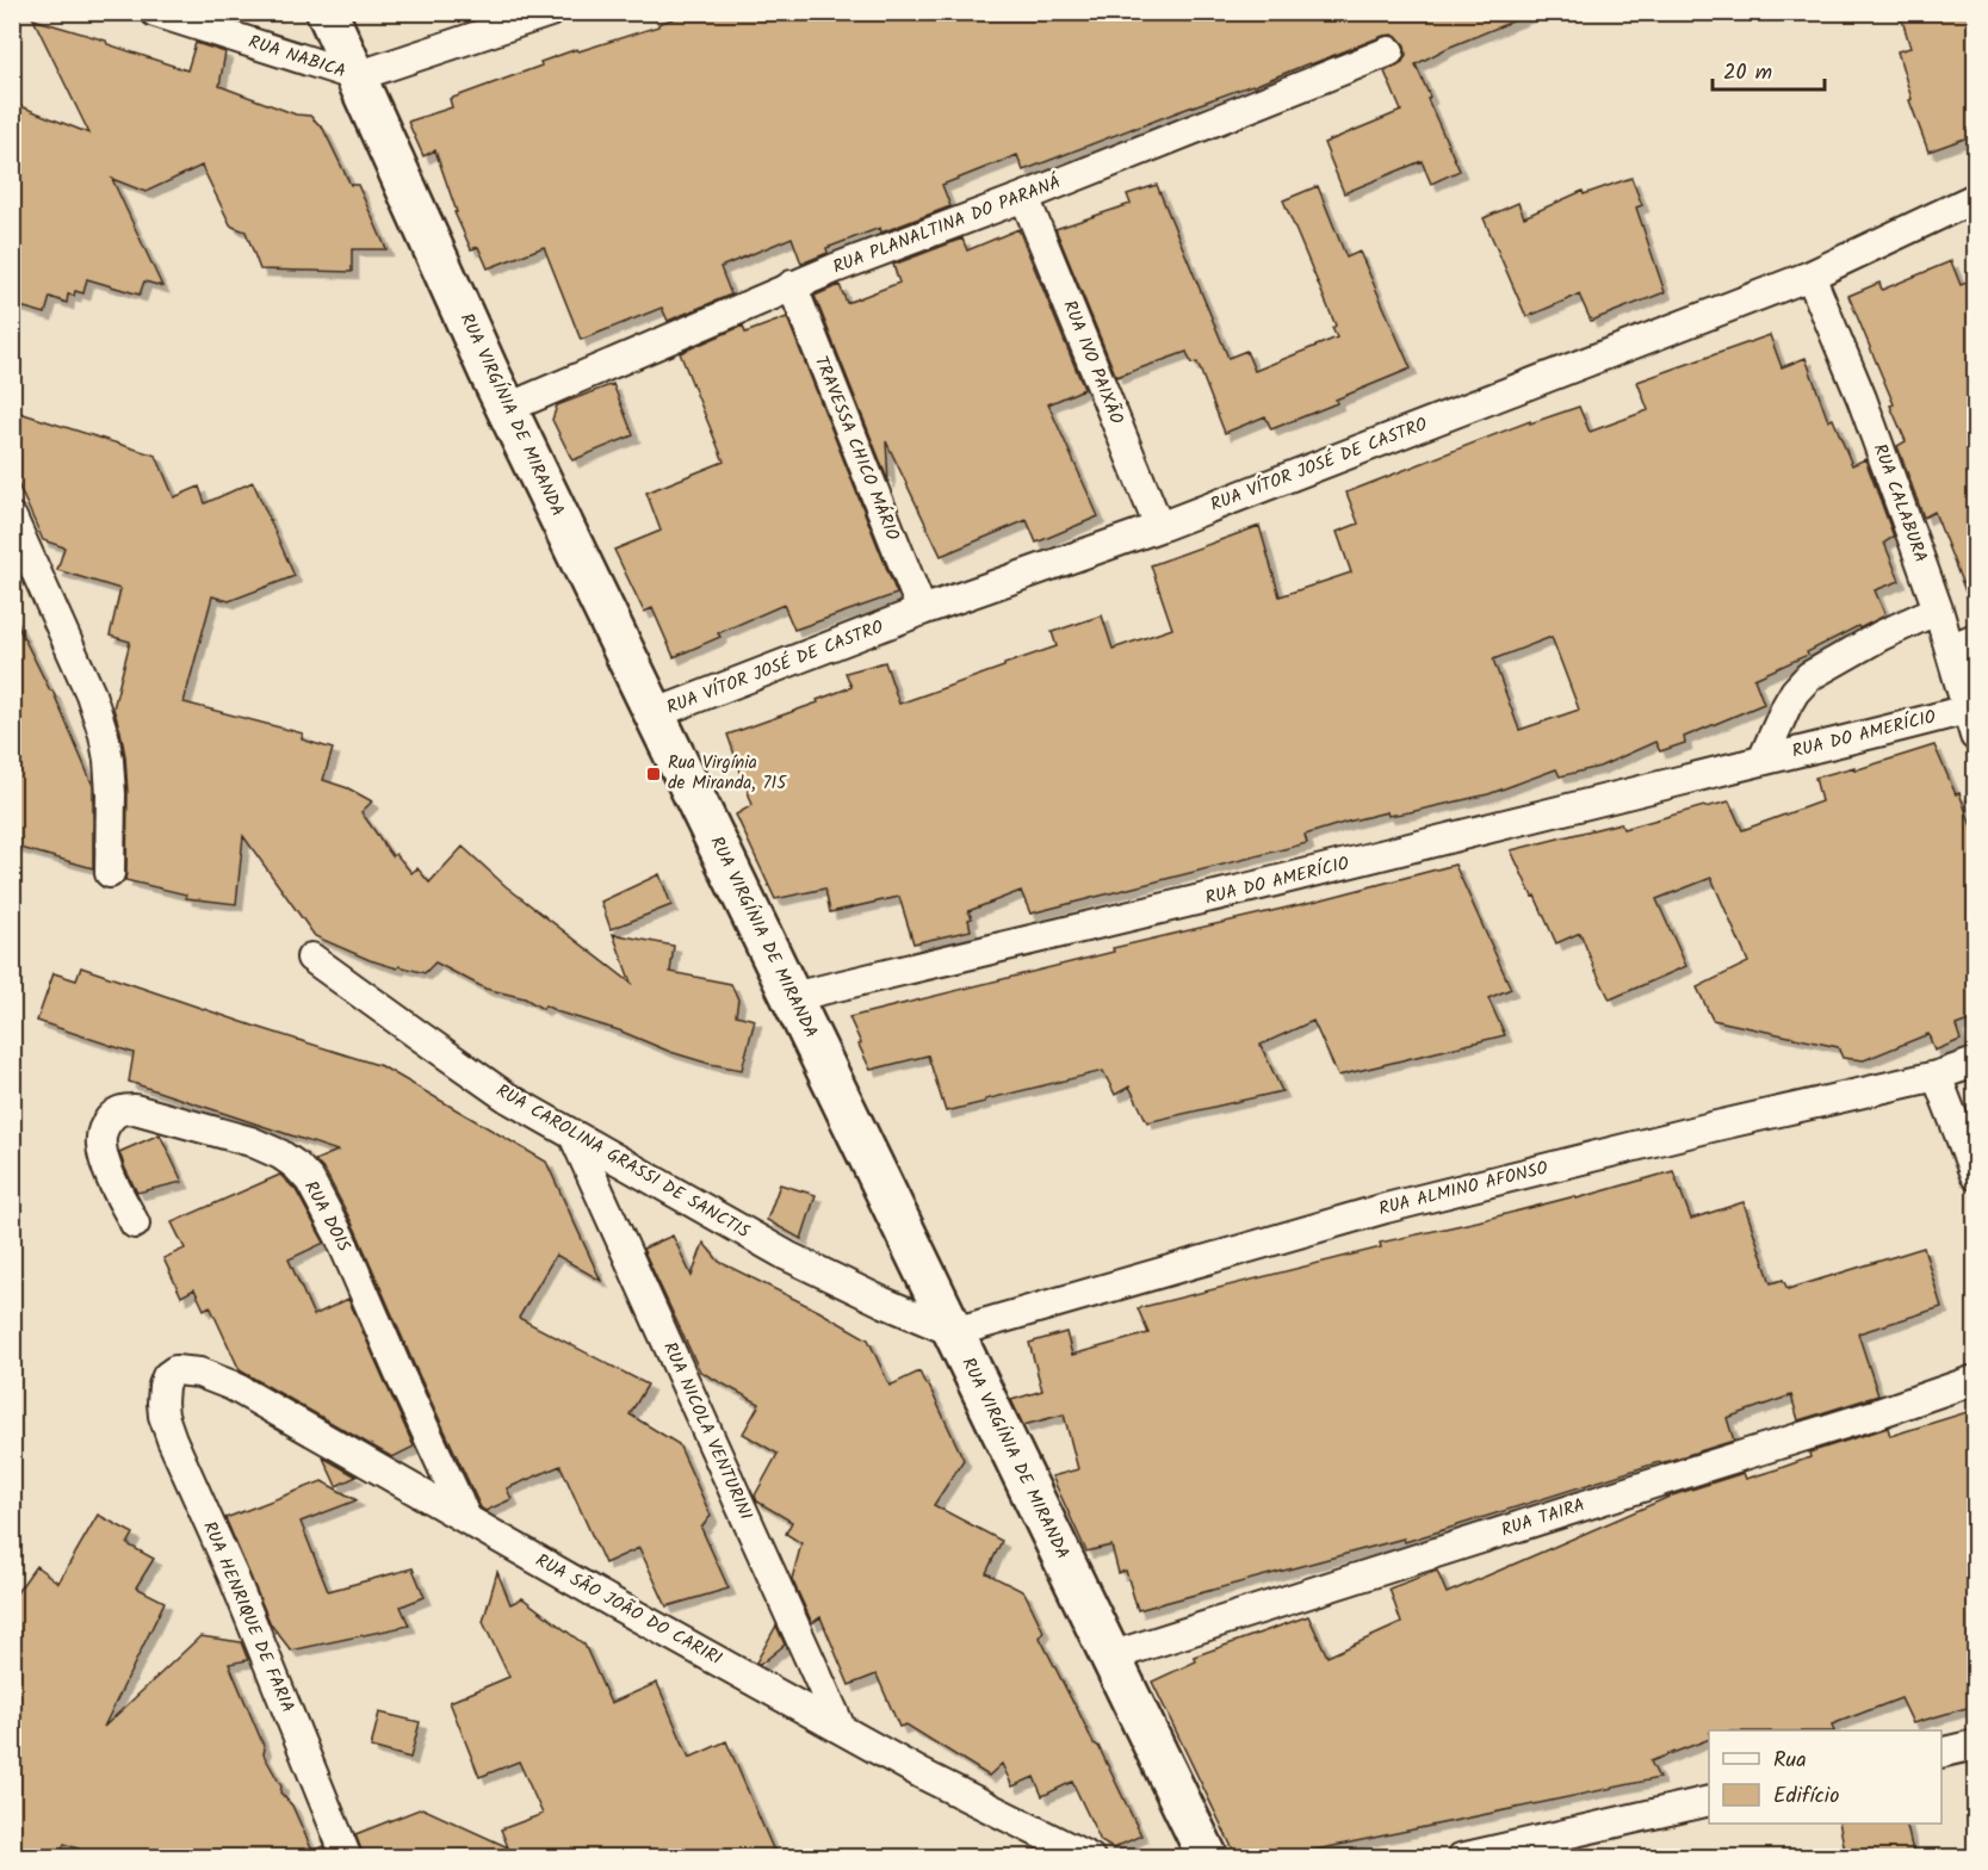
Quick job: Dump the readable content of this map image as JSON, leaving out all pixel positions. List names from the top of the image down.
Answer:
{
  "streets": {
    "street": [
      "RUA NABICA",
      "RUA PLANALTINA DO PARANÁ",
      "RUA IVO PAIXÃO",
      "RUA VIRGÍNIA DE MIRANDA",
      "TRAVESSA CHICO MÁRIO",
      "RUA VÍTOR JOSÉ DE CASTRO",
      "RUA CALABURA",
      "RUA DO AMERÍCIO",
      "RUA CAROLINA GRASSI DE SANCTIS",
      "RUA ALMINO AFONSO",
      "RUA DOIS",
      "RUA NICOLA VENTURINI",
      "RUA TAIRA",
      "RUA SÃO JOÃO DO CARIRI",
      "RUA HENRIQUE DE FARIA"
    ]
  },
  "crossings": [
    ["RUA NABICA", "RUA VIRGÍNIA DE MIRANDA"],
    ["RUA PLANALTINA DO PARANÁ", "RUA IVO PAIXÃO"],
    ["RUA PLANALTINA DO PARANÁ", "RUA VIRGÍNIA DE MIRANDA"],
    ["RUA PLANALTINA DO PARANÁ", "TRAVESSA CHICO MÁRIO"],
    ["RUA IVO PAIXÃO", "RUA VÍTOR JOSÉ DE CASTRO"],
    ["RUA VIRGÍNIA DE MIRANDA", "RUA VÍTOR JOSÉ DE CASTRO"],
    ["RUA VIRGÍNIA DE MIRANDA", "RUA DO AMERÍCIO"],
    ["RUA VIRGÍNIA DE MIRANDA", "RUA CAROLINA GRASSI DE SANCTIS"],
    ["RUA VIRGÍNIA DE MIRANDA", "RUA ALMINO AFONSO"],
    ["RUA VIRGÍNIA DE MIRANDA", "RUA TAIRA"],
    ["TRAVESSA CHICO MÁRIO", "RUA VÍTOR JOSÉ DE CASTRO"],
    ["RUA VÍTOR JOSÉ DE CASTRO", "RUA CALABURA"],
    ["RUA CALABURA", "RUA DO AMERÍCIO"],
    ["RUA CAROLINA GRASSI DE SANCTIS", "RUA ALMINO AFONSO"],
    ["RUA CAROLINA GRASSI DE SANCTIS", "RUA NICOLA VENTURINI"],
    ["RUA DOIS", "RUA SÃO JOÃO DO CARIRI"],
    ["RUA NICOLA VENTURINI", "RUA SÃO JOÃO DO CARIRI"],
    ["RUA SÃO JOÃO DO CARIRI", "RUA HENRIQUE DE FARIA"]
  ],
  "places": {
    "transit": ["Rua Virgínia de Miranda, 715"]
  },
  "legend": ["Rua", "Edifício"],
  "scale_bar": "20 m"
}
